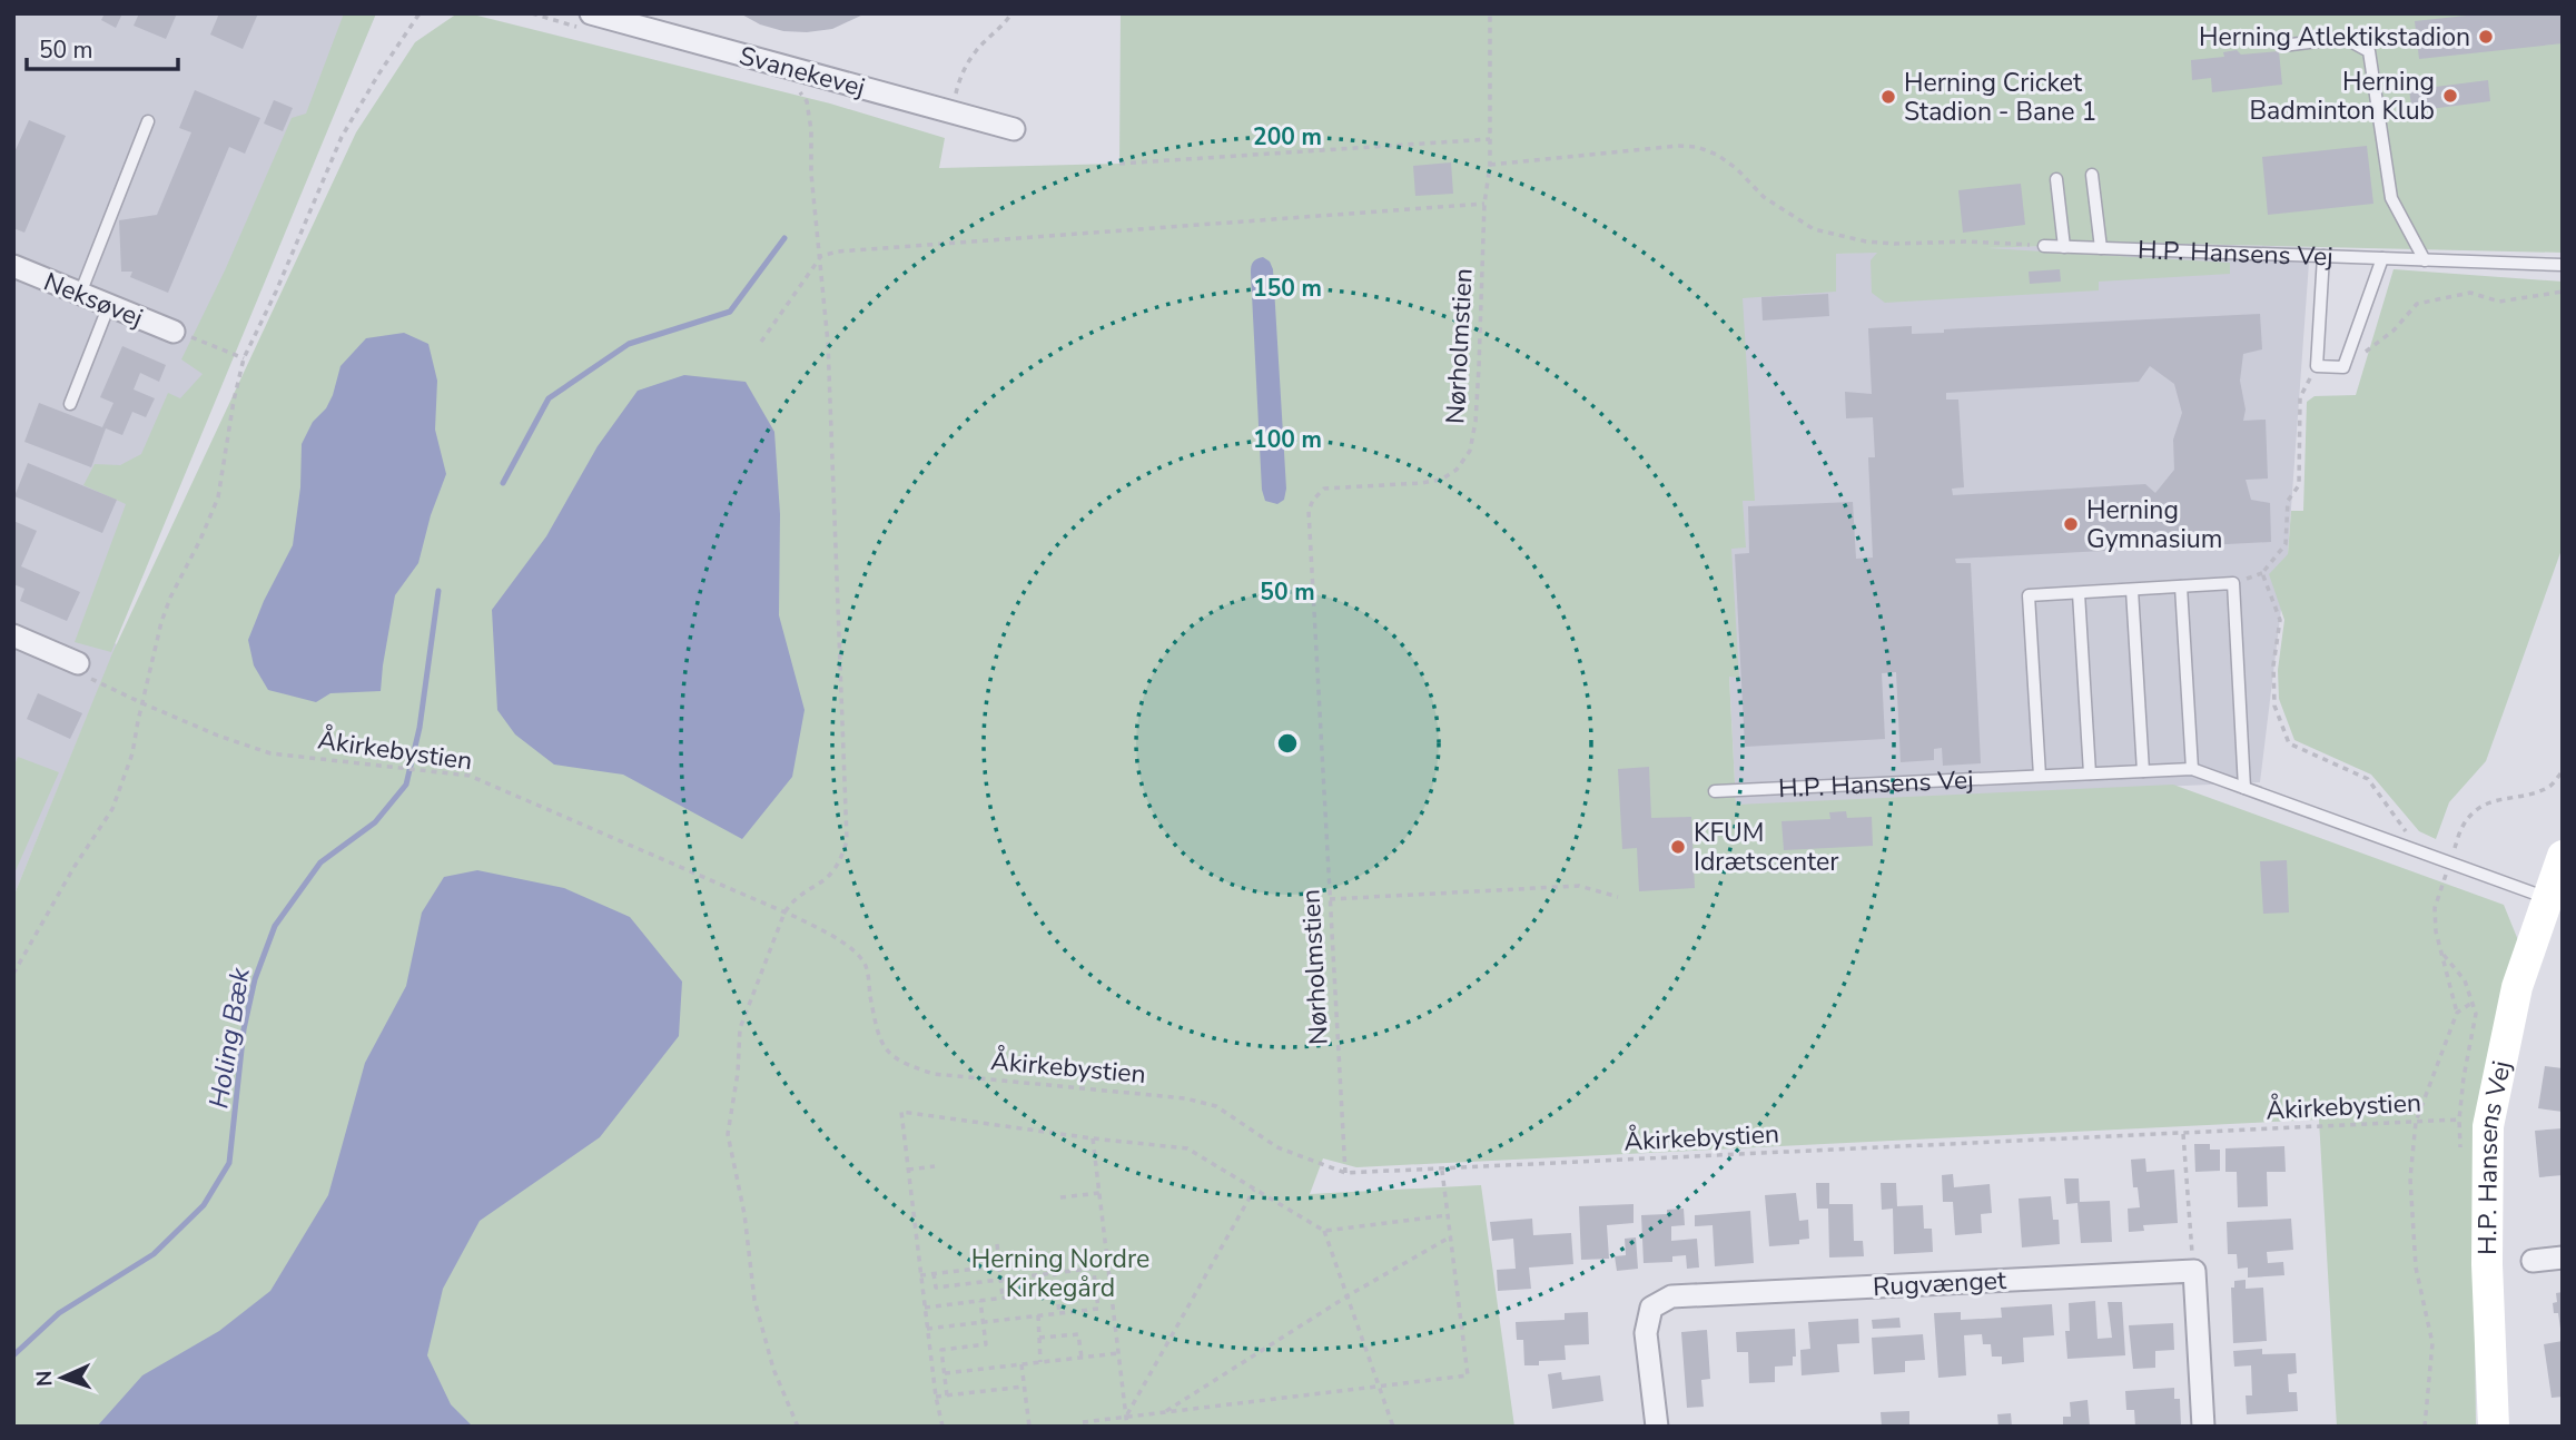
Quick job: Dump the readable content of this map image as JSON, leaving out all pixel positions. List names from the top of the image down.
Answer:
{
  "streets": {
    "street": [
      "Svanekevej",
      "H.P. Hansens Vej",
      "Neksøvej",
      "Rugvænget"
    ],
    "path": ["Nørholmstien", "Åkirkebystien"]
  },
  "crossings": [
    ["Nørholmstien", "Åkirkebystien"]
  ],
  "water": ["Holing Bæk"],
  "parks": ["Herning Nordre Kirkegård"],
  "places": [
    "Herning Atlektikstadion",
    "Herning Badminton Klub",
    "Herning Cricket Stadion - Bane 1",
    "Herning Gymnasium",
    "KFUM Idrætscenter"
  ],
  "scale_bar": "50 m",
  "north": "left",
  "rings": [
    "200 m",
    "150 m",
    "100 m",
    "50 m"
  ]
}
